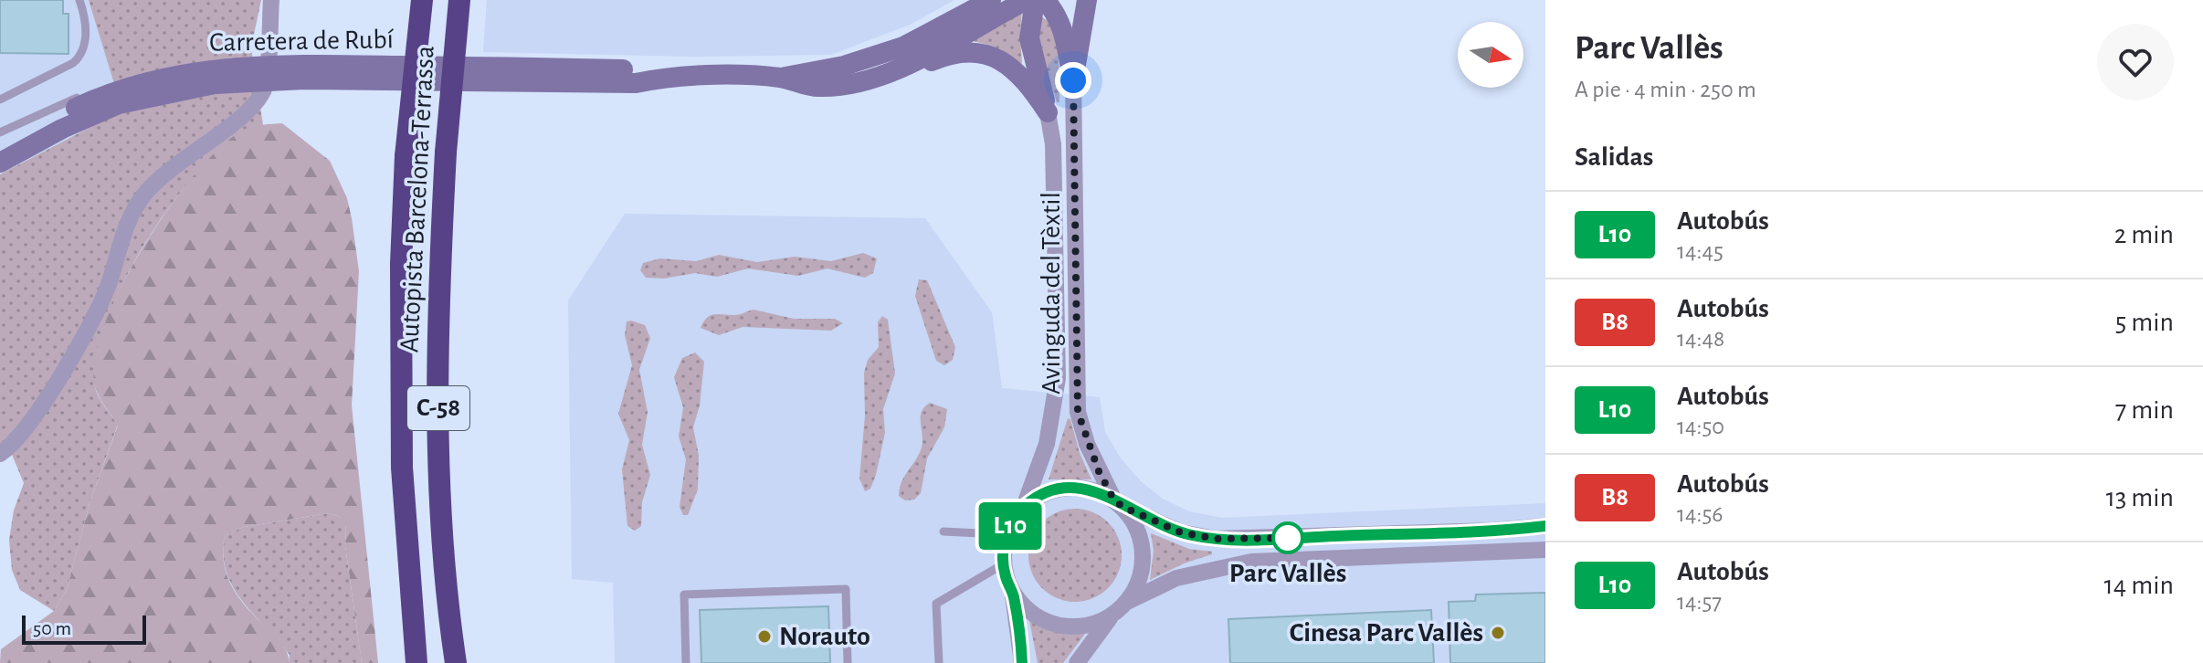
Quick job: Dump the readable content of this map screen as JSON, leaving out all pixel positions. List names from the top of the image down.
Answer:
{
  "streets": {
    "highway": ["Autopista Barcelona-Terrassa", "C-58"],
    "main road": ["Carretera de Rubí"],
    "street": ["Avinguda del Tèxtil"]
  },
  "places": ["Parc Vallès", "Cinesa Parc Vallès", "Norauto"],
  "lines": ["bus line L10"],
  "scale_bar": "50 m",
  "north": "right",
  "page": {
    "on_map": "L10",
    "heading": [
      ["Parc Vallès", "A pie · 4 min · 250 m"],
      "Salidas"
    ],
    "list": [
      {
        "mark": "L10",
        "name": "Autobús",
        "note": "14:45",
        "value": "2 min"
      },
      {
        "mark": "B8",
        "name": "Autobús",
        "note": "14:48",
        "value": "5 min"
      },
      {
        "mark": "L10",
        "name": "Autobús",
        "note": "14:50",
        "value": "7 min"
      },
      {
        "mark": "B8",
        "name": "Autobús",
        "note": "14:56",
        "value": "13 min"
      },
      {
        "mark": "L10",
        "name": "Autobús",
        "note": "14:57",
        "value": "14 min"
      }
    ],
    "scale": "50 m"
  }
}
